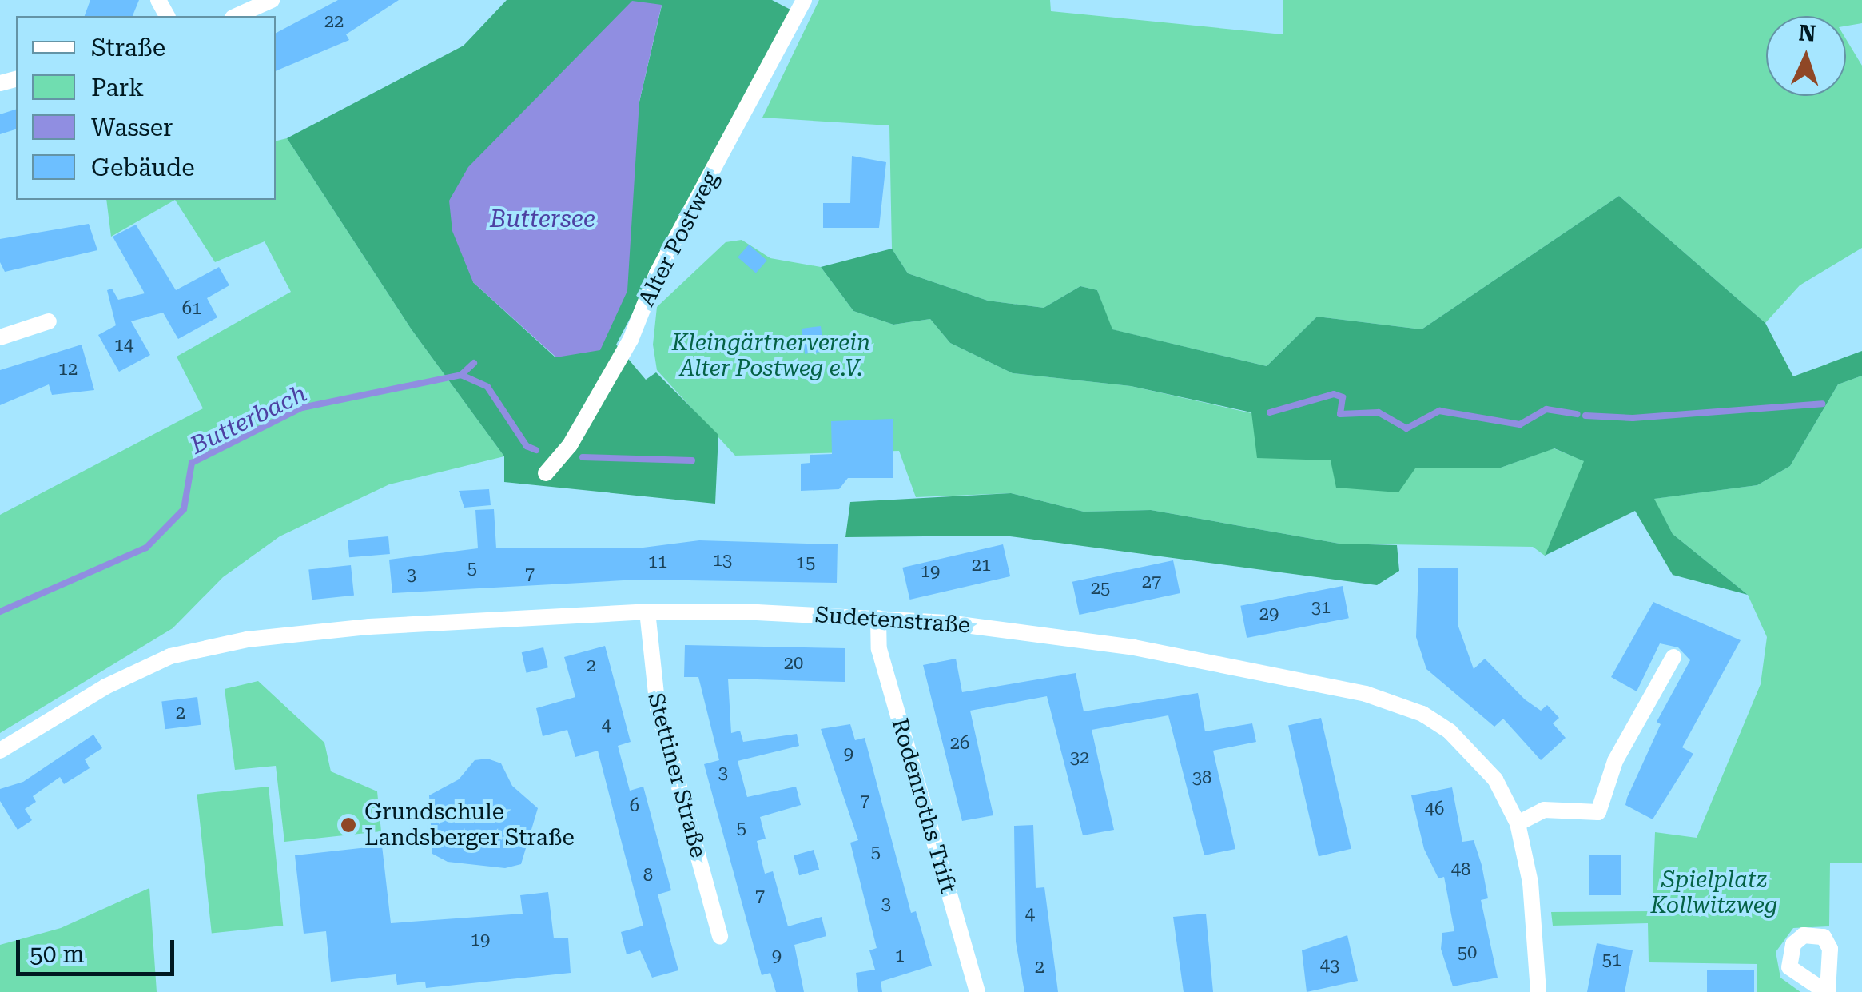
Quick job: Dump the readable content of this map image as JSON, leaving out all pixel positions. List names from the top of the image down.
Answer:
{
  "streets": {
    "street": [
      "Alter Postweg",
      "Sudetenstraße",
      "Stettiner Straße",
      "Rodenroths Trift"
    ]
  },
  "crossings": [
    ["Sudetenstraße", "Stettiner Straße"],
    ["Sudetenstraße", "Rodenroths Trift"]
  ],
  "water": ["Buttersee", "Butterbach"],
  "parks": ["Kleingärtnerverein Alter Postweg e.V.", "Spielplatz Kollwitzweg"],
  "places": ["Grundschule Landsberger Straße"],
  "house_numbers": [
    "22",
    "61",
    "14",
    "12",
    "13",
    "11",
    "15",
    "21",
    "5",
    "19",
    "7",
    "3",
    "27",
    "25",
    "31",
    "29",
    "20",
    "2",
    "2",
    "4",
    "26",
    "9",
    "32",
    "3",
    "38",
    "7",
    "6",
    "46",
    "5",
    "5",
    "48",
    "8",
    "7",
    "3",
    "4",
    "19",
    "50",
    "9",
    "1",
    "51",
    "43",
    "2"
  ],
  "legend": [
    "Straße",
    "Park",
    "Wasser",
    "Gebäude"
  ],
  "scale_bar": "50 m",
  "north": "top"
}
